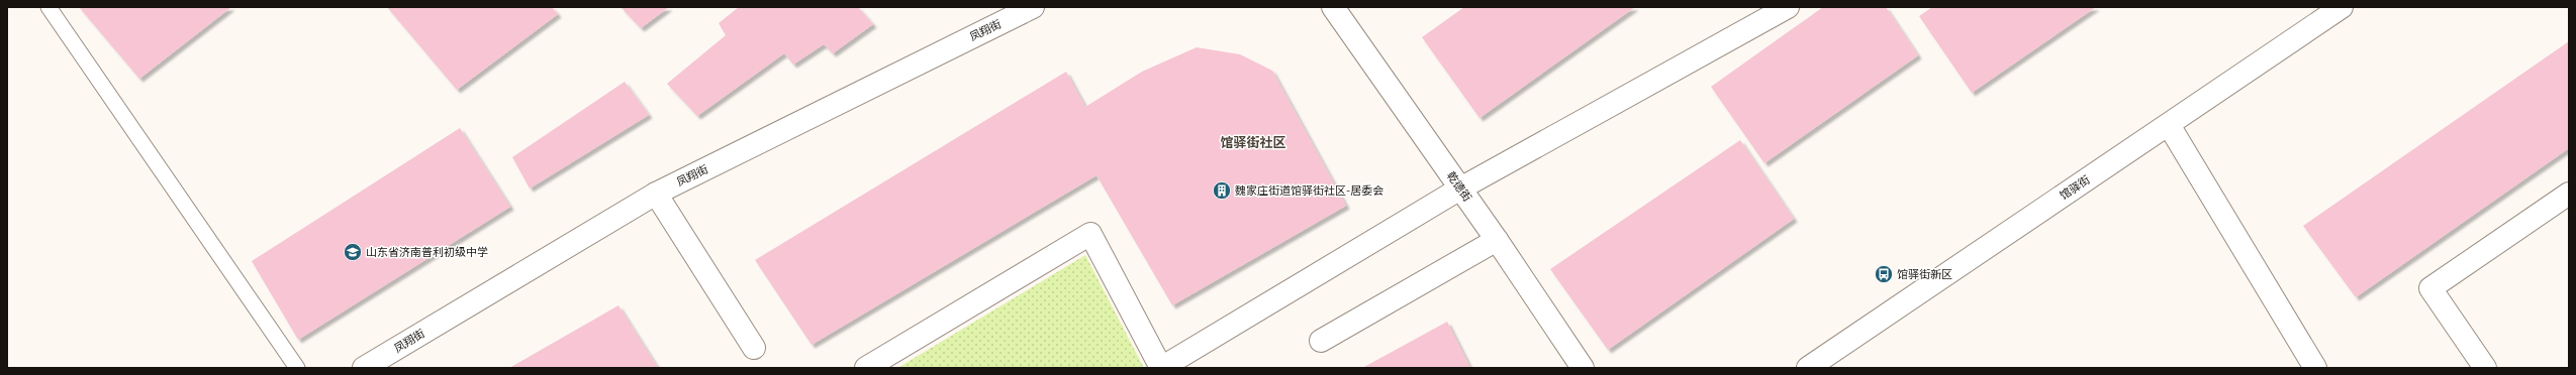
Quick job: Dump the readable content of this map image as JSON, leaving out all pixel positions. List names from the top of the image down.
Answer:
{
  "streets": {
    "street": ["凤翔街", "乾德街", "馆驿街"]
  },
  "districts": ["馆驿街社区"],
  "places": {
    "building": ["魏家庄街道馆驿街社区-居委会"],
    "school or university": ["山东省济南普利初级中学"],
    "bus stop": ["馆驿街新区"]
  }
}
